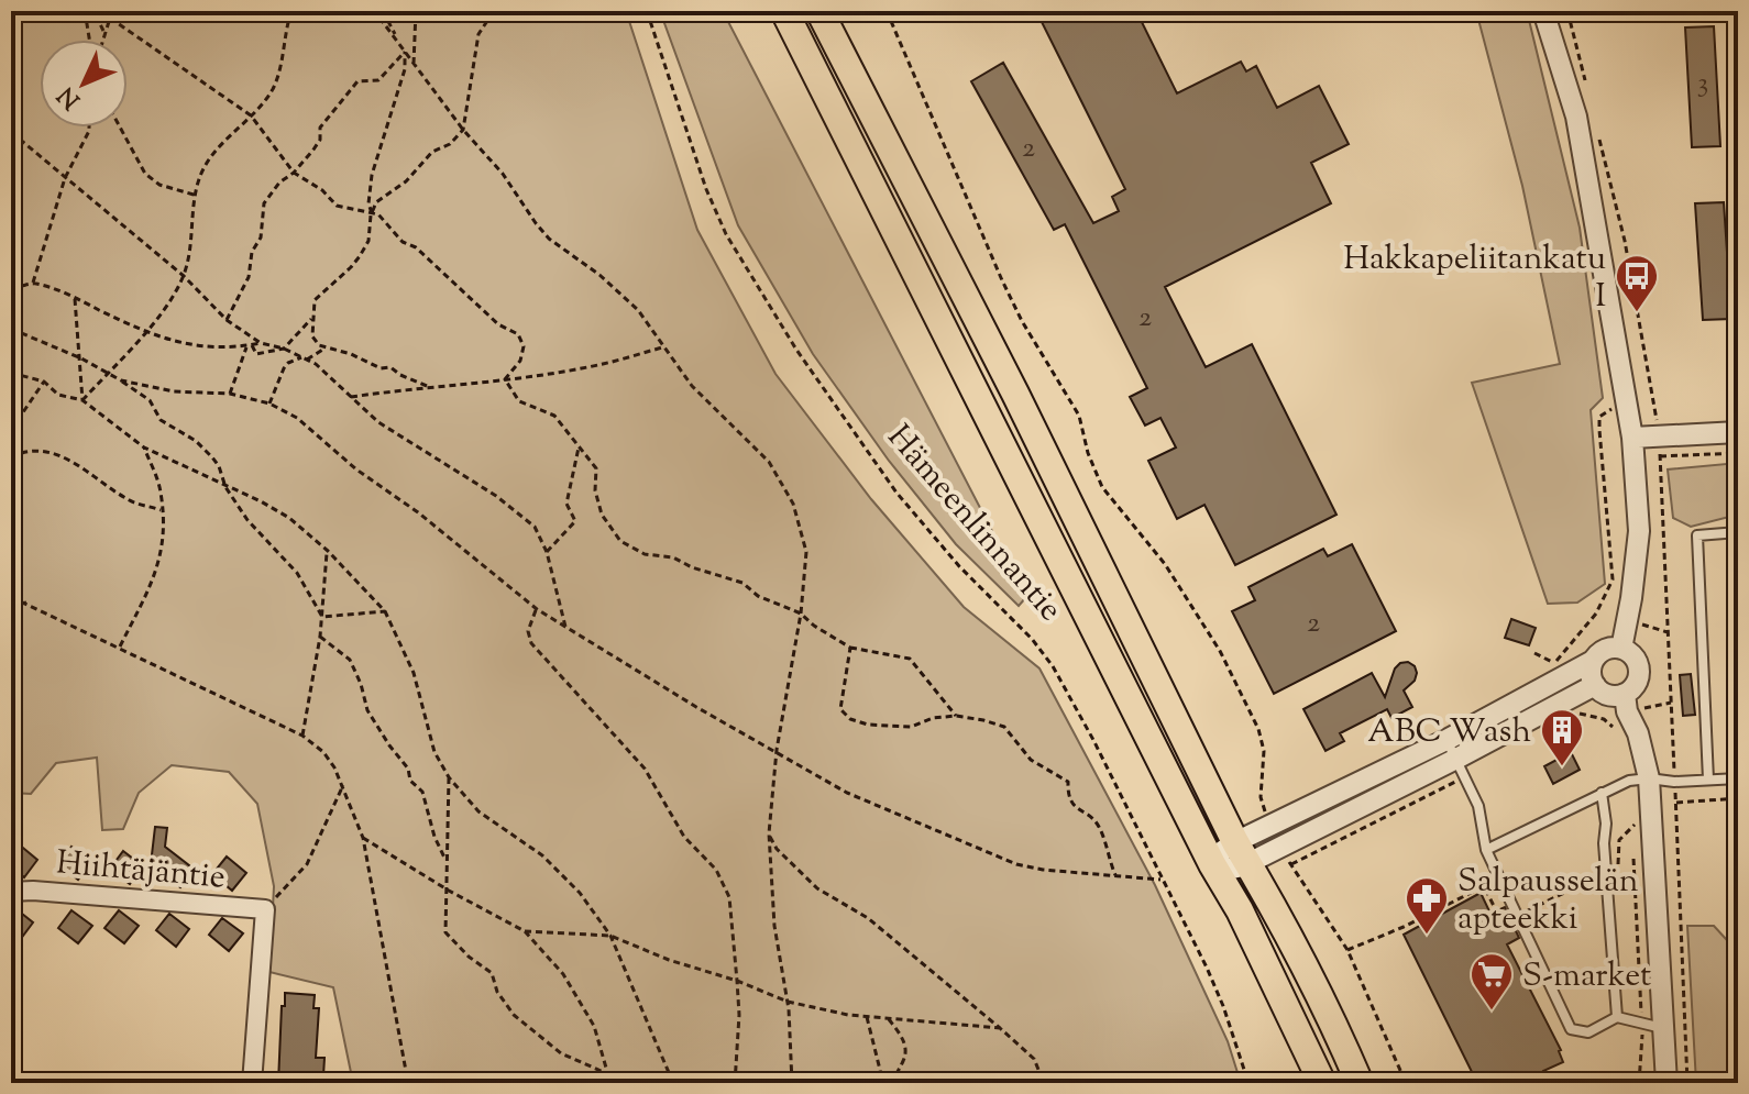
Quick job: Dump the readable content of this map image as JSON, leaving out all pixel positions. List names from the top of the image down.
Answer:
{
  "streets": {
    "main road": ["Hämeenlinnantie"],
    "street": ["Hiihtäjäntie"]
  },
  "places": {
    "bus stop": ["Hakkapeliitankatu I"],
    "building": ["ABC Wash"],
    "pharmacy": ["Salpausselän apteekki"],
    "supermarket": ["S-market"]
  },
  "house_numbers": [
    "3",
    "2",
    "2",
    "2"
  ],
  "north": "bottom left"
}
